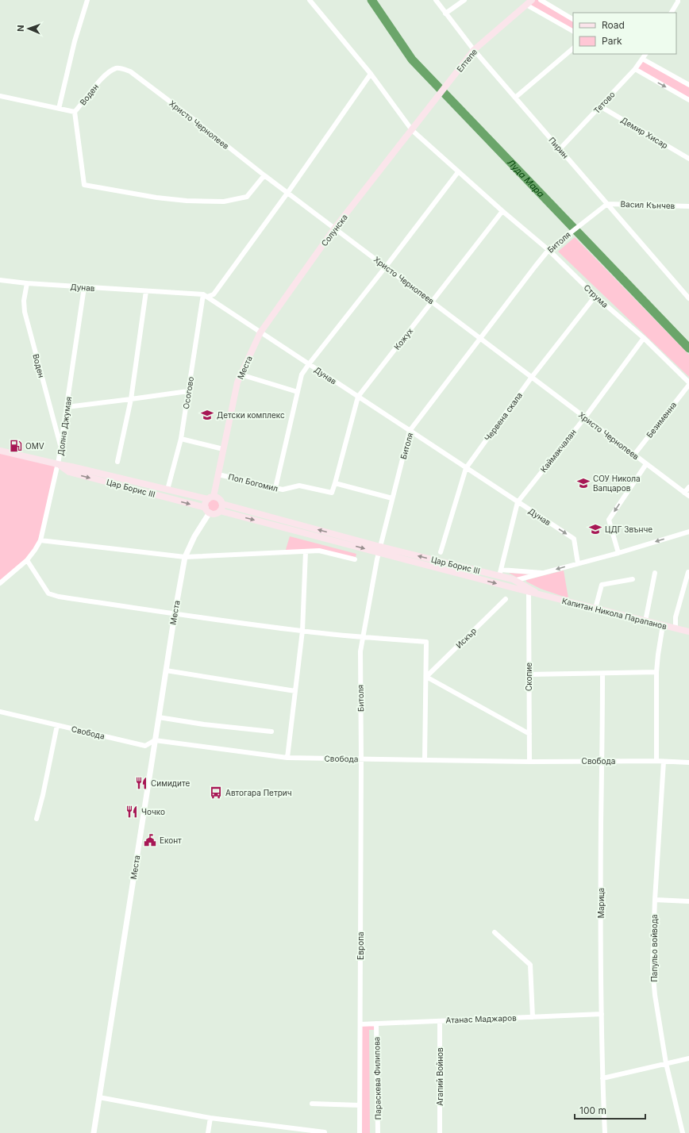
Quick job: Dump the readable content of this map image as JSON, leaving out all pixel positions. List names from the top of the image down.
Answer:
{
  "streets": {
    "main road": [
      "Елтепе",
      "Солунска",
      "Места",
      "Цар Борис III",
      "Капитан Никола Парапанов"
    ],
    "street": [
      "Воден",
      "Тетово",
      "Христо Чернопеев",
      "Демир Хисар",
      "Пирин",
      "Васил Кънчев",
      "Битоля",
      "Дунав",
      "Струма",
      "Кожух",
      "Осогово",
      "Червена скала",
      "Безименна",
      "Долна Джумая",
      "Каймакчалан",
      "Поп Богомил",
      "Искър",
      "Скопие",
      "Свобода",
      "Марица",
      "Европа",
      "Папульо войвода",
      "Атанас Маджаров",
      "Агапий Войнов",
      "Параскева Филипова"
    ]
  },
  "crossings": [
    ["Елтепе", "Пирин"],
    ["Елтепе", "Солунска"],
    ["Елтепе", "Струма"],
    ["Воден", "Христо Чернопеев"],
    ["Воден", "Дунав"],
    ["Воден", "Долна Джумая"],
    ["Тетово", "Демир Хисар"],
    ["Тетово", "Пирин"],
    ["Христо Чернопеев", "Солунска"],
    ["Христо Чернопеев", "Битоля"],
    ["Христо Чернопеев", "Кожух"],
    ["Христо Чернопеев", "Червена скала"],
    ["Христо Чернопеев", "Безименна"],
    ["Христо Чернопеев", "Каймакчалан"],
    ["Пирин", "Васил Кънчев"],
    ["Пирин", "Битоля"],
    ["Васил Кънчев", "Битоля"],
    ["Солунска", "Дунав"],
    ["Солунска", "Струма"],
    ["Солунска", "Места"],
    ["Битоля", "Дунав"],
    ["Битоля", "Струма"],
    ["Битоля", "Цар Борис III"],
    ["Битоля", "Свобода"],
    ["Битоля", "Европа"],
    ["Дунав", "Кожух"],
    ["Дунав", "Места"],
    ["Дунав", "Осогово"],
    ["Дунав", "Червена скала"],
    ["Дунав", "Долна Джумая"],
    ["Дунав", "Каймакчалан"],
    ["Дунав", "Цар Борис III"],
    ["Струма", "Кожух"],
    ["Струма", "Червена скала"],
    ["Струма", "Безименна"],
    ["Струма", "Каймакчалан"],
    ["Кожух", "Поп Богомил"],
    ["Места", "Поп Богомил"],
    ["Места", "Цар Борис III"],
    ["Места", "Свобода"],
    ["Осогово", "Цар Борис III"],
    ["Долна Джумая", "Цар Борис III"],
    ["Каймакчалан", "Цар Борис III"],
    ["Цар Борис III", "Капитан Никола Парапанов"],
    ["Капитан Никола Парапанов", "Скопие"],
    ["Скопие", "Свобода"],
    ["Свобода", "Марица"],
    ["Свобода", "Европа"],
    ["Свобода", "Папульо войвода"],
    ["Марица", "Атанас Маджаров"],
    ["Европа", "Атанас Маджаров"],
    ["Атанас Маджаров", "Агапий Войнов"],
    ["Атанас Маджаров", "Параскева Филипова"]
  ],
  "water": ["Луда Мара"],
  "places": {
    "school or university": ["Детски комплекс", "СОУ Никола Вапцаров", "ЦДГ Звънче"],
    "fuel station": ["OMV"],
    "restaurant": ["Симидите", "Чочко"],
    "bus stop": ["Автогара Петрич"],
    "public building": ["Еконт"]
  },
  "legend": ["Road", "Park"],
  "scale_bar": "100 m",
  "north": "left"
}
